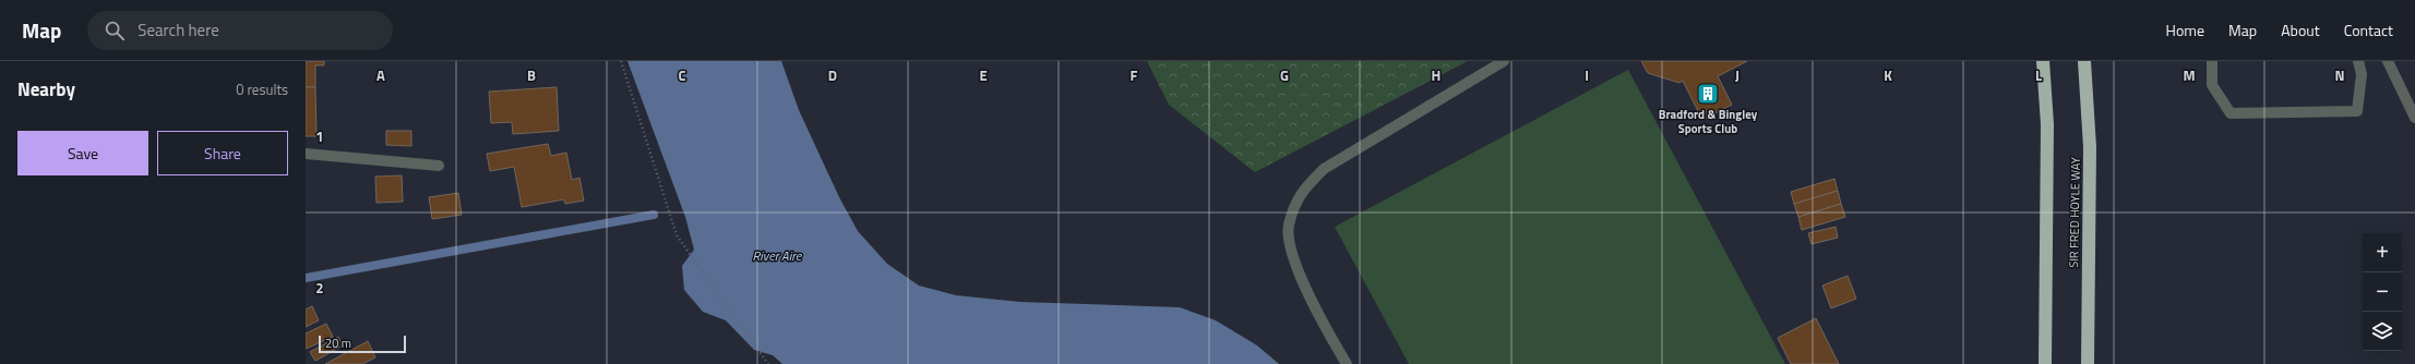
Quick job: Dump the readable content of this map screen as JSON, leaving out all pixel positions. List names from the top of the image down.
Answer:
{
  "streets": {
    "highway": ["SIR FRED HOYLE WAY"]
  },
  "water": ["River Aire"],
  "places": {
    "building": ["Bradford & Bingley Sports Club"]
  },
  "scale_bar": "20 m",
  "page": {
    "header": "Map",
    "search": "Search here",
    "nav": [
      "Home",
      "Map",
      "About",
      "Contact"
    ],
    "heading": ["Nearby", "0 results"],
    "buttons": ["Save", "Share"],
    "map_buttons": ["+", "−"],
    "scale": "20 m"
  },
  "grid": {
    "columns": [
      "A",
      "B",
      "C",
      "D",
      "E",
      "F",
      "G",
      "H",
      "I",
      "J",
      "K",
      "L",
      "M",
      "N"
    ],
    "rows": ["1", "2"]
  }
}
